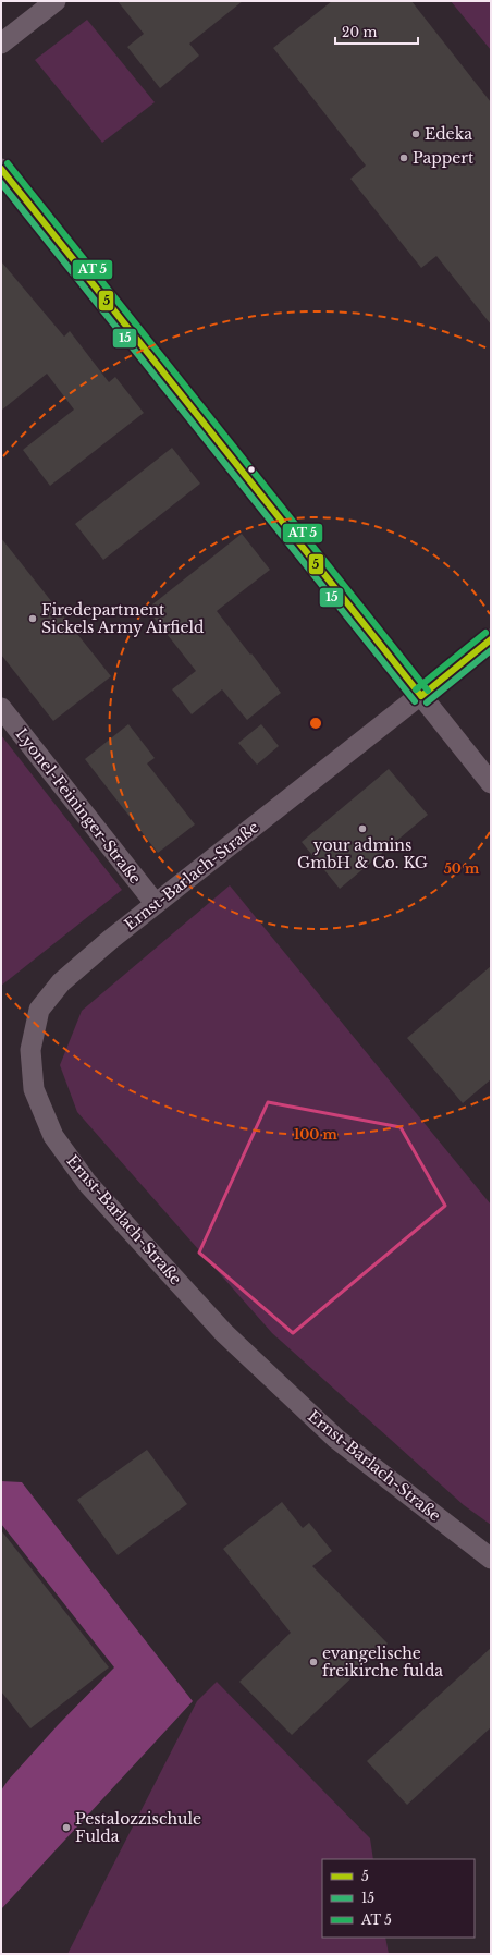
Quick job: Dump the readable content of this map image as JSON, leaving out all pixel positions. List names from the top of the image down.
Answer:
{
  "streets": {
    "street": ["Lyonel-Feininger-Straße", "Ernst-Barlach-Straße"]
  },
  "crossings": [
    ["Lyonel-Feininger-Straße", "Ernst-Barlach-Straße"]
  ],
  "places": [
    "Edeka",
    "Pappert",
    "Firedepartment Sickels Army Airfield",
    "your admins GmbH & Co. KG",
    "evangelische freikirche fulda",
    "Pestalozzischule Fulda"
  ],
  "lines": ["transit line 5", "transit line 15"],
  "legend": ["5", "15", "AT 5"],
  "scale_bar": "20 m",
  "rings": ["50 m", "100 m"]
}
